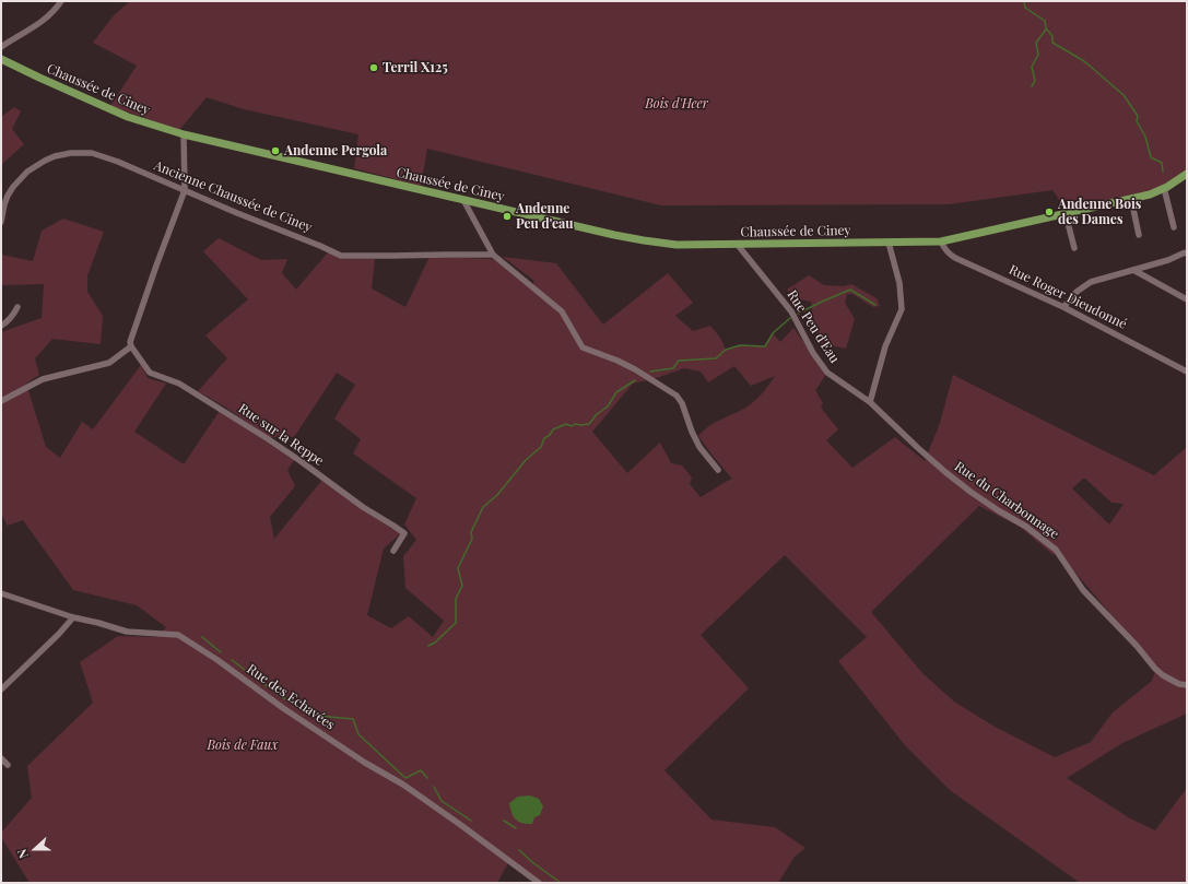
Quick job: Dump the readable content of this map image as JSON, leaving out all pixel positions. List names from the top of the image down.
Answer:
{
  "streets": {
    "main road": ["Chaussée de Ciney"],
    "street": [
      "Ancienne Chaussée de Ciney",
      "Rue Roger Dieudonné",
      "Rue Peu d'Eau",
      "Rue sur la Reppe",
      "Rue du Charbonnage",
      "Rue des Echavées"
    ]
  },
  "crossings": [
    ["Chaussée de Ciney", "Rue Roger Dieudonné"],
    ["Chaussée de Ciney", "Rue Peu d'Eau"],
    ["Rue Peu d'Eau", "Rue du Charbonnage"]
  ],
  "parks": ["Bois d'Heer", "Bois de Faux"],
  "places": [
    "Terril X125",
    "Andenne Pergola",
    "Andenne Bois des Dames",
    "Andenne Peu d'eau"
  ],
  "north": "left"
}
